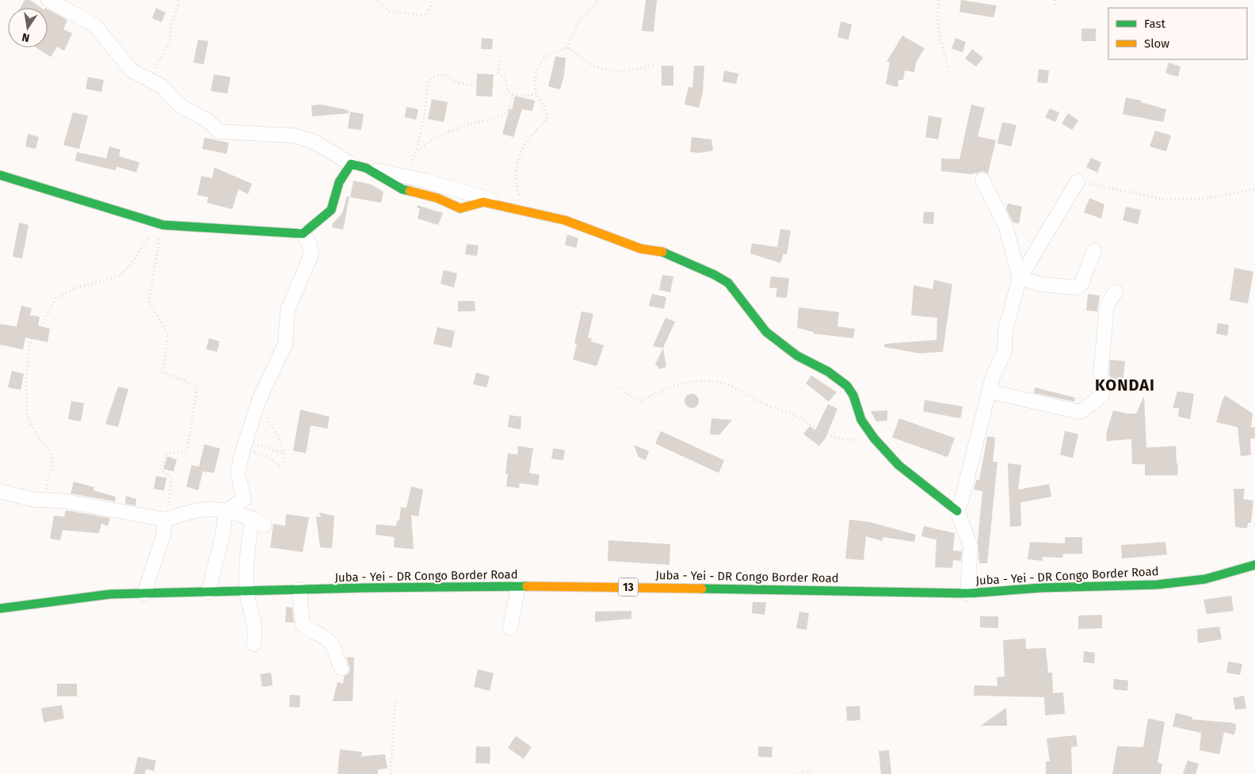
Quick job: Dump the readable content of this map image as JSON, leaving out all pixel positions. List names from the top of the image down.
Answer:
{
  "streets": {
    "main road": ["Juba - Yei - DR Congo Border Road", "13"]
  },
  "districts": ["KONDAI"],
  "legend": ["Fast", "Slow"],
  "north": "bottom"
}
